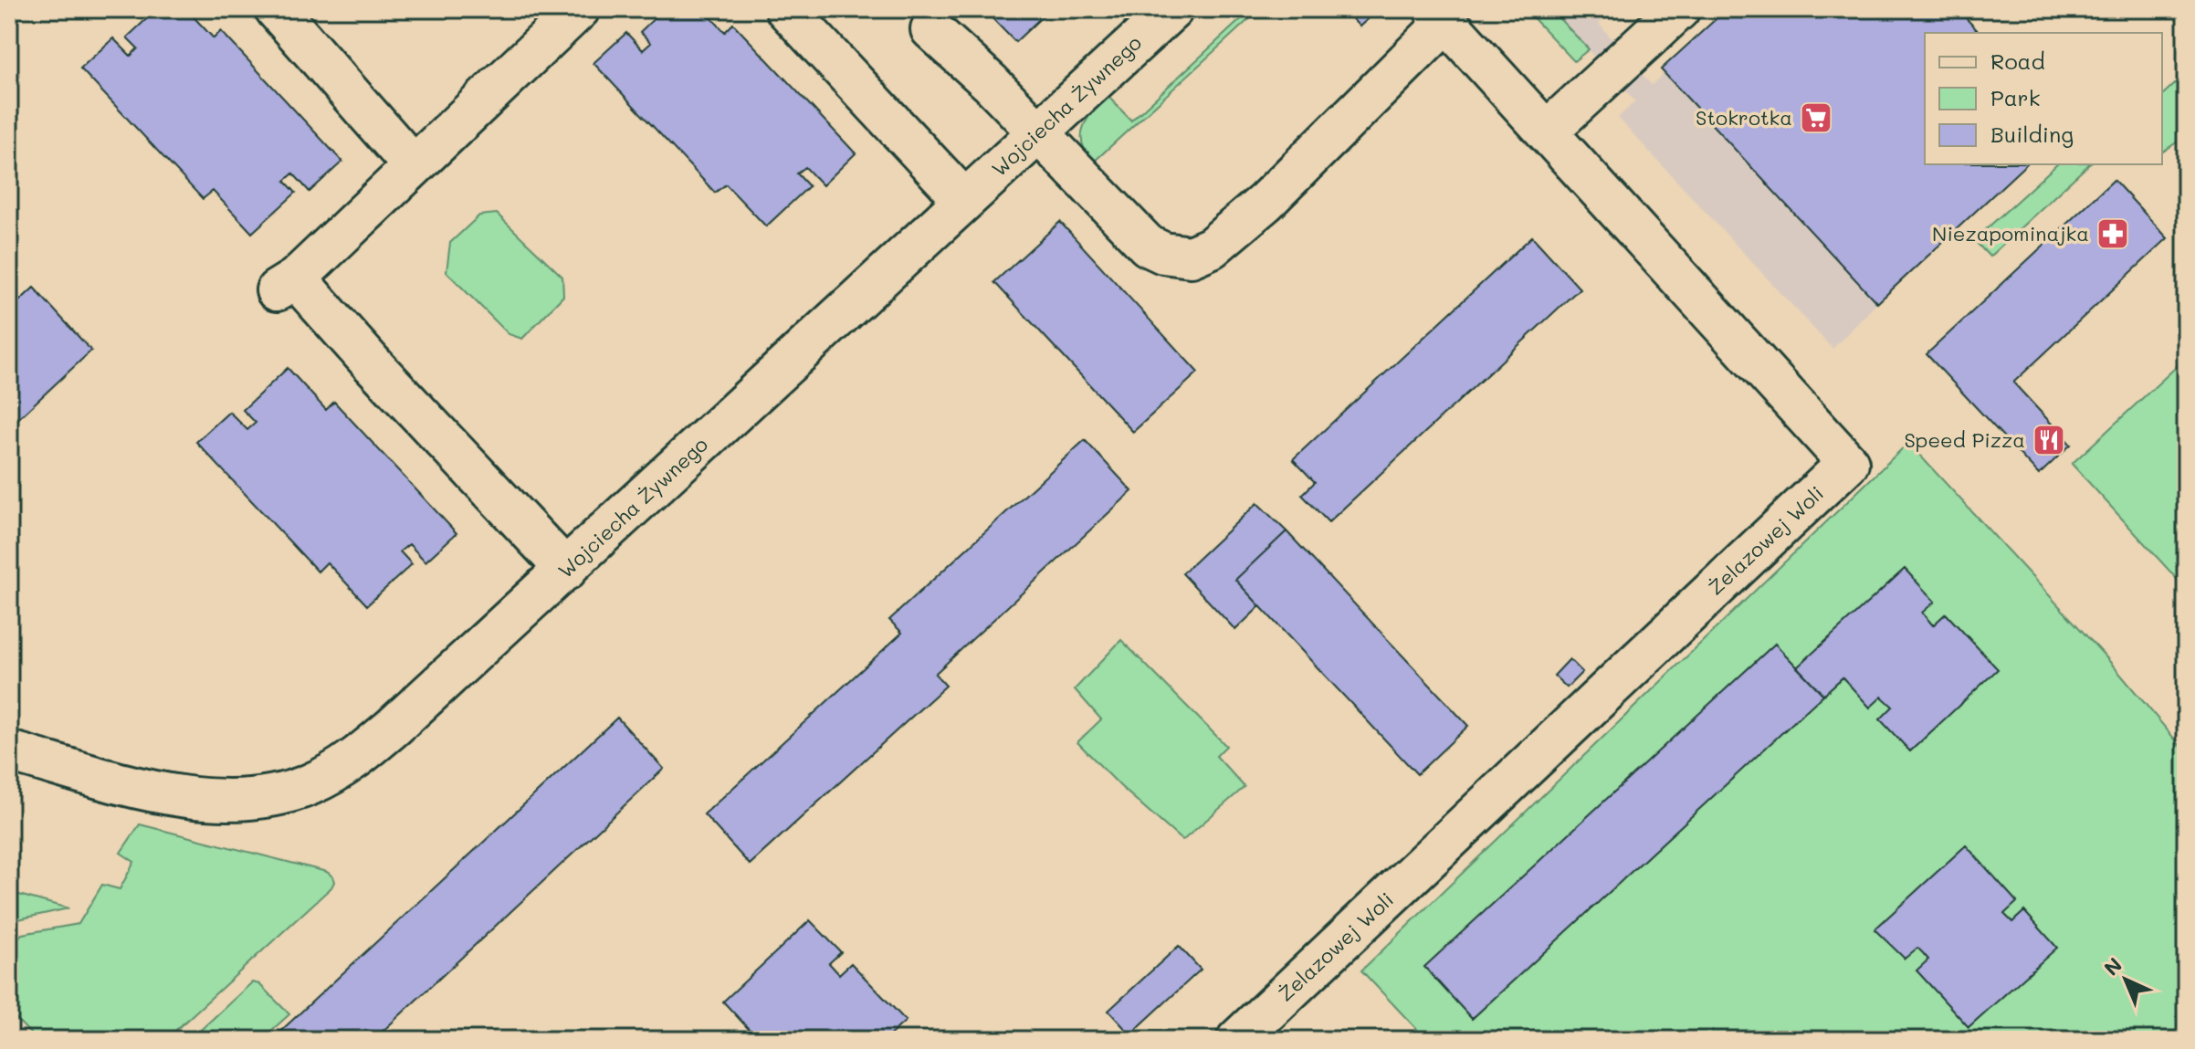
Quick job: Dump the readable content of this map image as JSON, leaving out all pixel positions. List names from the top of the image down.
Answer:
{
  "streets": {
    "street": ["Wojciecha Żywnego", "Żelazowej Woli"]
  },
  "places": {
    "supermarket": ["Stokrotka"],
    "pharmacy": ["Niezapominajka"],
    "restaurant": ["Speed Pizza"]
  },
  "legend": ["Road", "Park", "Building"],
  "north": "top left"
}
